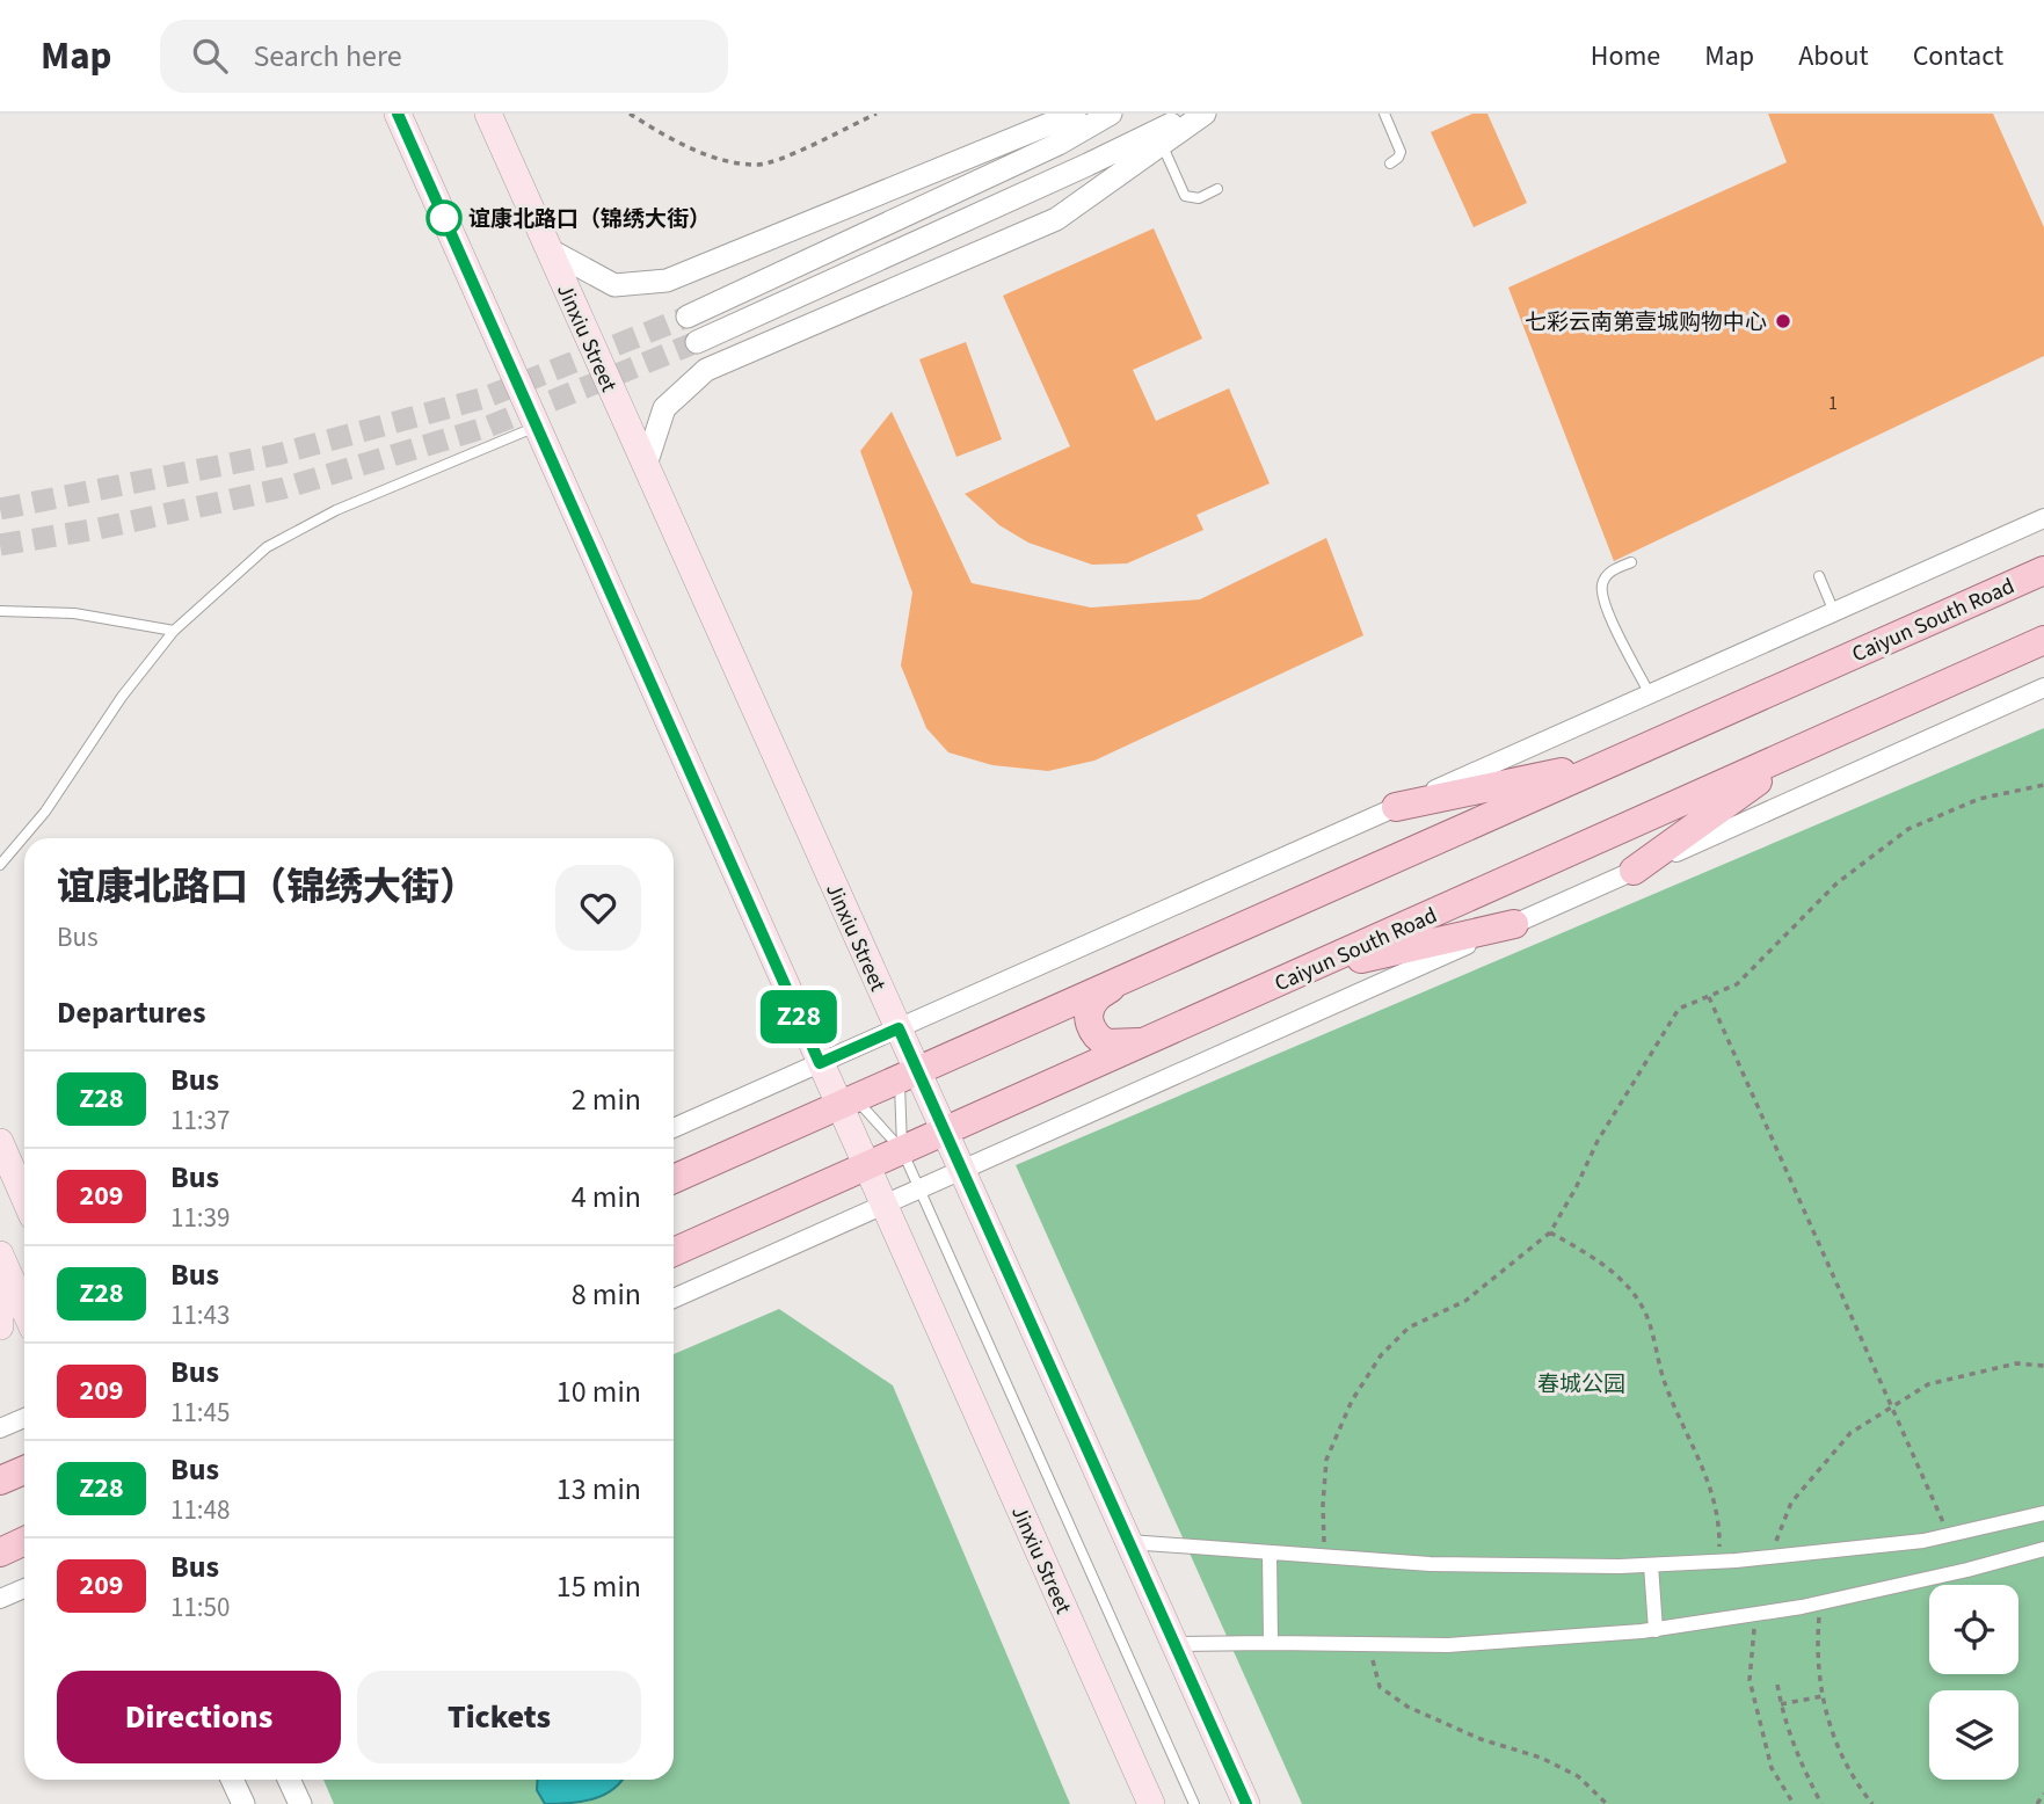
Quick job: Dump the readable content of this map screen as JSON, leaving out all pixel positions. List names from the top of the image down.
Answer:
{
  "streets": {
    "main road": ["Jinxiu Street", "Caiyun South Road"]
  },
  "crossings": [
    ["Jinxiu Street", "Caiyun South Road"]
  ],
  "parks": ["春城公园"],
  "places": ["谊康北路口（锦绣大街）", "七彩云南第壹城购物中心"],
  "lines": ["bus line Z28"],
  "house_numbers": ["1"],
  "page": {
    "header": "Map",
    "search": "Search here",
    "nav": [
      "Home",
      "Map",
      "About",
      "Contact"
    ],
    "on_map": "Z28",
    "heading": [
      ["谊康北路口（锦绣大街）", "Bus"],
      "Departures"
    ],
    "list": [
      {
        "mark": "Z28",
        "name": "Bus",
        "note": "11:37",
        "value": "2 min"
      },
      {
        "mark": "209",
        "name": "Bus",
        "note": "11:39",
        "value": "4 min"
      },
      {
        "mark": "Z28",
        "name": "Bus",
        "note": "11:43",
        "value": "8 min"
      },
      {
        "mark": "209",
        "name": "Bus",
        "note": "11:45",
        "value": "10 min"
      },
      {
        "mark": "Z28",
        "name": "Bus",
        "note": "11:48",
        "value": "13 min"
      },
      {
        "mark": "209",
        "name": "Bus",
        "note": "11:50",
        "value": "15 min"
      }
    ],
    "buttons": ["Directions", "Tickets"]
  }
}
